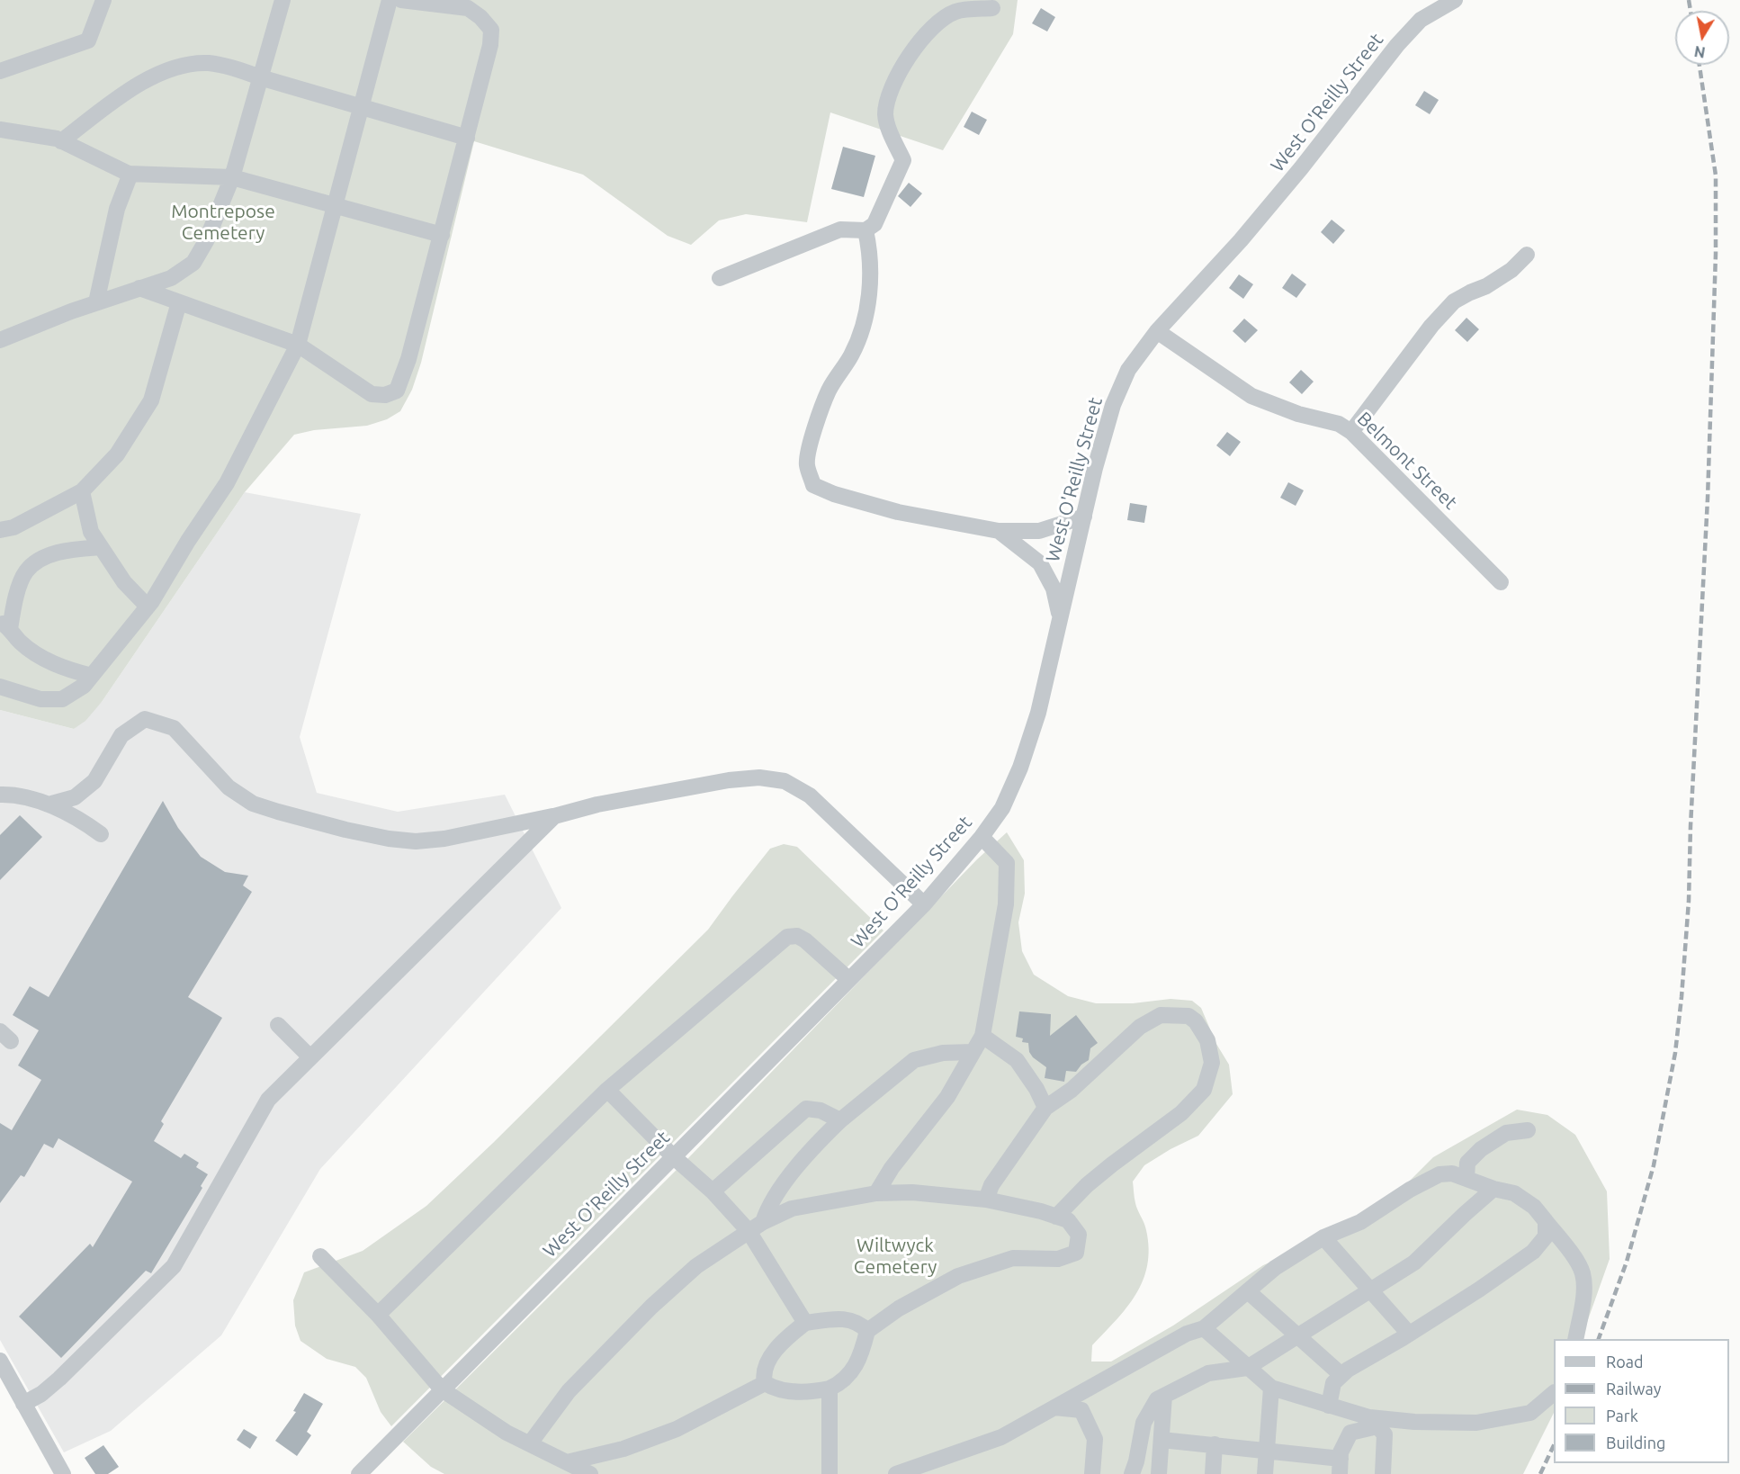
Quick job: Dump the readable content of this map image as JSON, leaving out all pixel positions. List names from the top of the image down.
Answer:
{
  "streets": {
    "street": ["West O'Reilly Street", "Belmont Street"]
  },
  "crossings": [
    ["West O'Reilly Street", "Belmont Street"]
  ],
  "parks": ["Montrepose Cemetery", "Wiltwyck Cemetery"],
  "legend": [
    "Road",
    "Railway",
    "Park",
    "Building"
  ],
  "north": "bottom"
}
